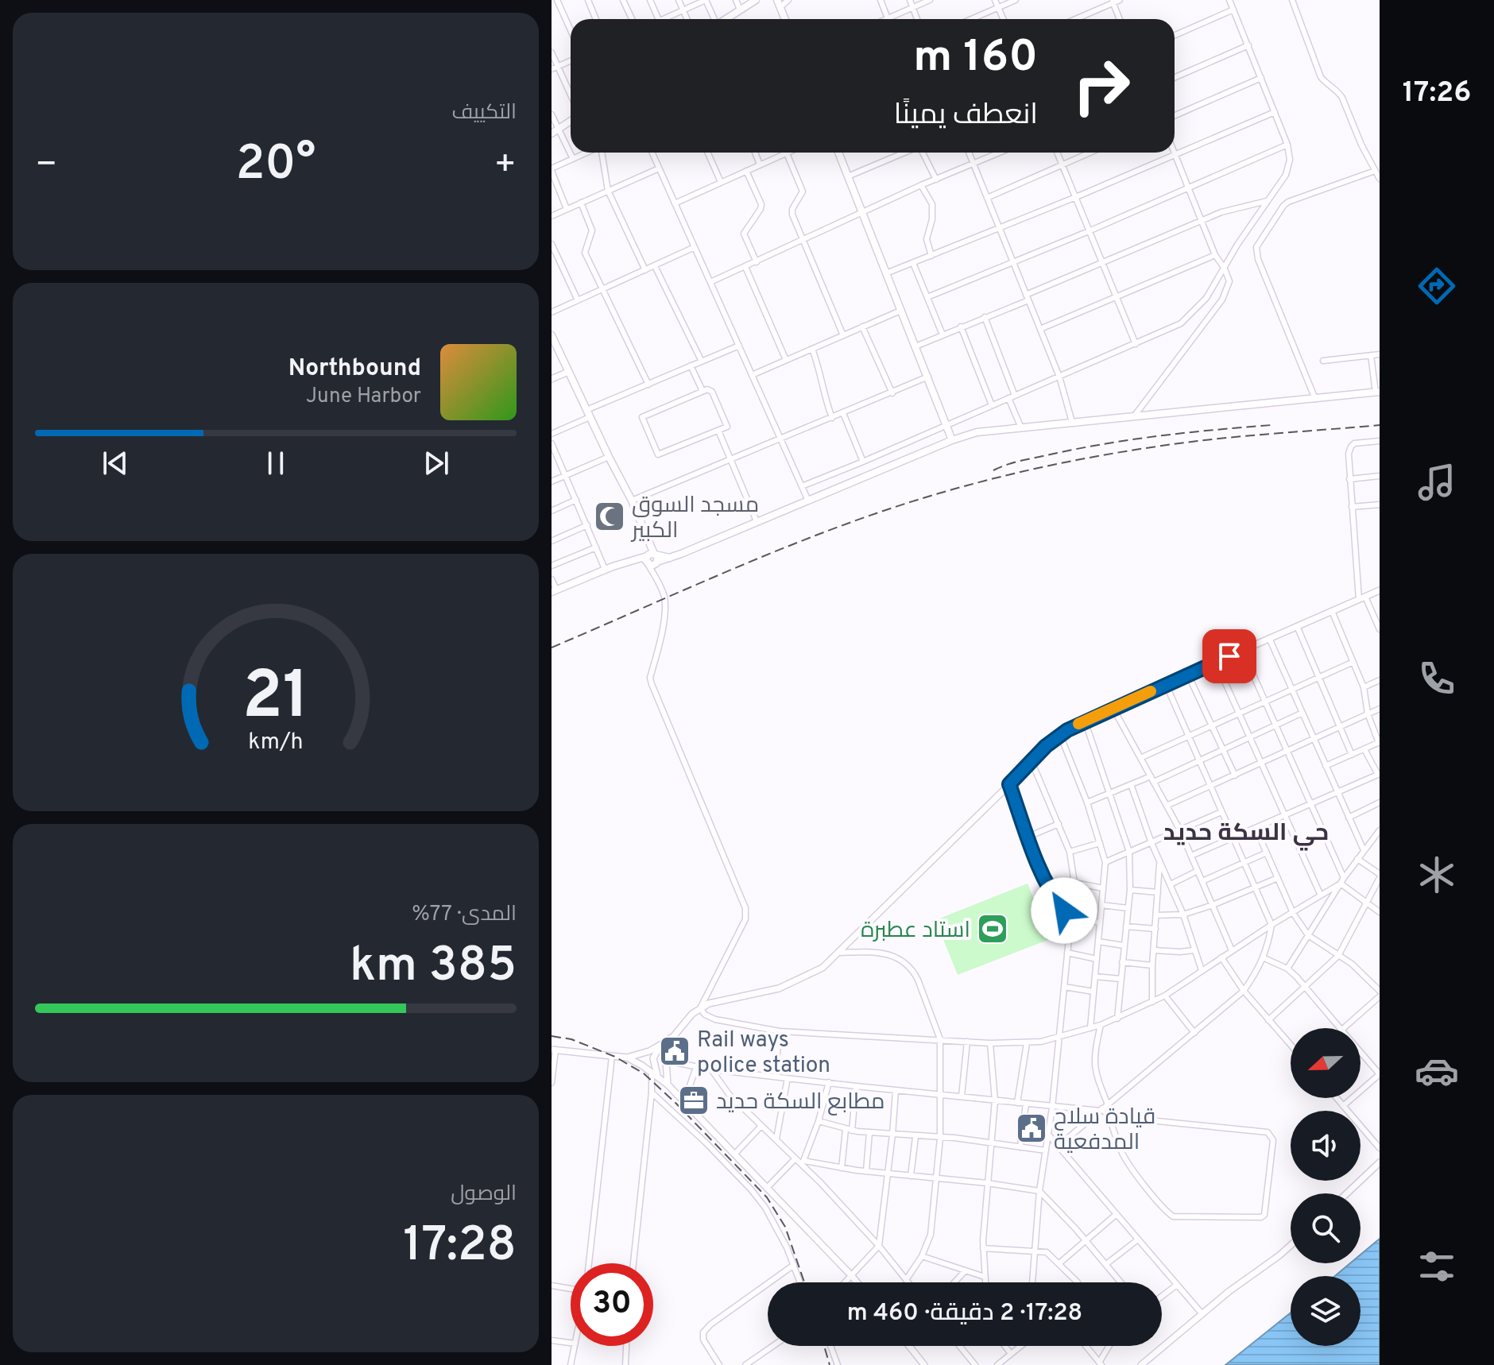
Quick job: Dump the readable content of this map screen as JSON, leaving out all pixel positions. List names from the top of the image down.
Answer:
{
  "districts": ["حي السكة حديد"],
  "places": {
    "mosque": ["مسجد السوق الكبير"],
    "sports": ["استاد عطبرة"],
    "public building": ["Rail ways police station", "قيادة سلاح المدفعية"],
    "office": ["مطابع السكة حديد"]
  },
  "north": "left",
  "page": {
    "tabs": "17:26",
    "tile": [
      "التكييف",
      ["المدى · 77%", "385 km"],
      ["الوصول", "17:28"]
    ],
    "turn": ["160 m", "انعطف يمينًا"],
    "heat": ["−", "20°", "+"],
    "song": ["Northbound", "June Harbor"],
    "limit": "30",
    "trip": "17:28 · 2 دقيقة · 460 m",
    "gauge": ["21", "km/h"]
  }
}
